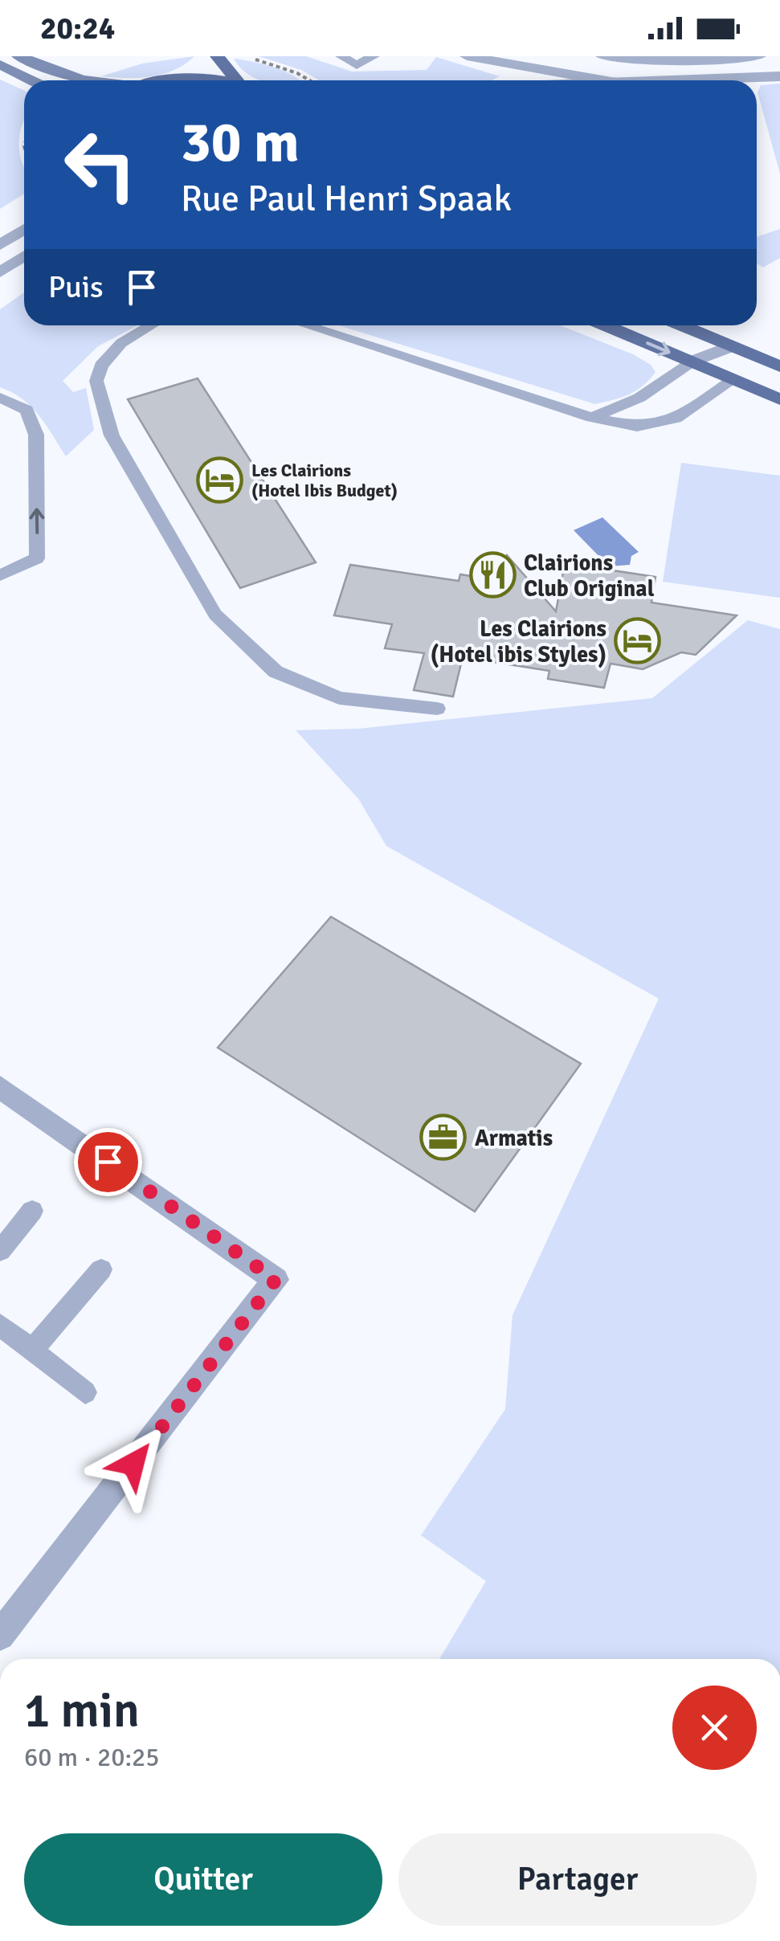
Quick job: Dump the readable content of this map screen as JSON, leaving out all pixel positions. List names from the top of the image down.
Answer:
{
  "places": {
    "hotel": ["Les Clairions (Hotel Ibis Budget)", "Les Clairions (Hotel ibis Styles)"],
    "restaurant": ["Clairions Club Original"],
    "office": ["Armatis"]
  },
  "page": {
    "status": "20:24",
    "turn": ["30 m", "Rue Paul Henri Spaak"],
    "then": "Puis",
    "heading": ["1 min", "60 m · 20:25"],
    "buttons": ["Quitter", "Partager"]
  }
}
